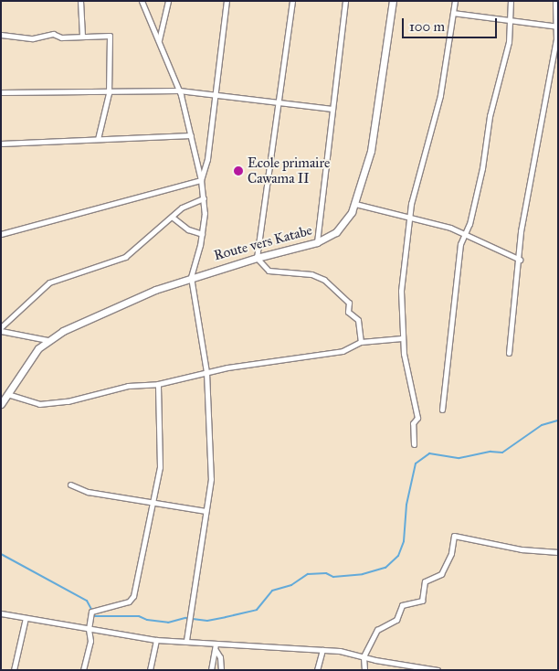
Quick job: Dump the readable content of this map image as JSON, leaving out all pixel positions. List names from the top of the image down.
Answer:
{
  "streets": {
    "street": ["Route vers Katabe"]
  },
  "places": ["Ecole primaire Cawama II"],
  "scale_bar": "100 m"
}
